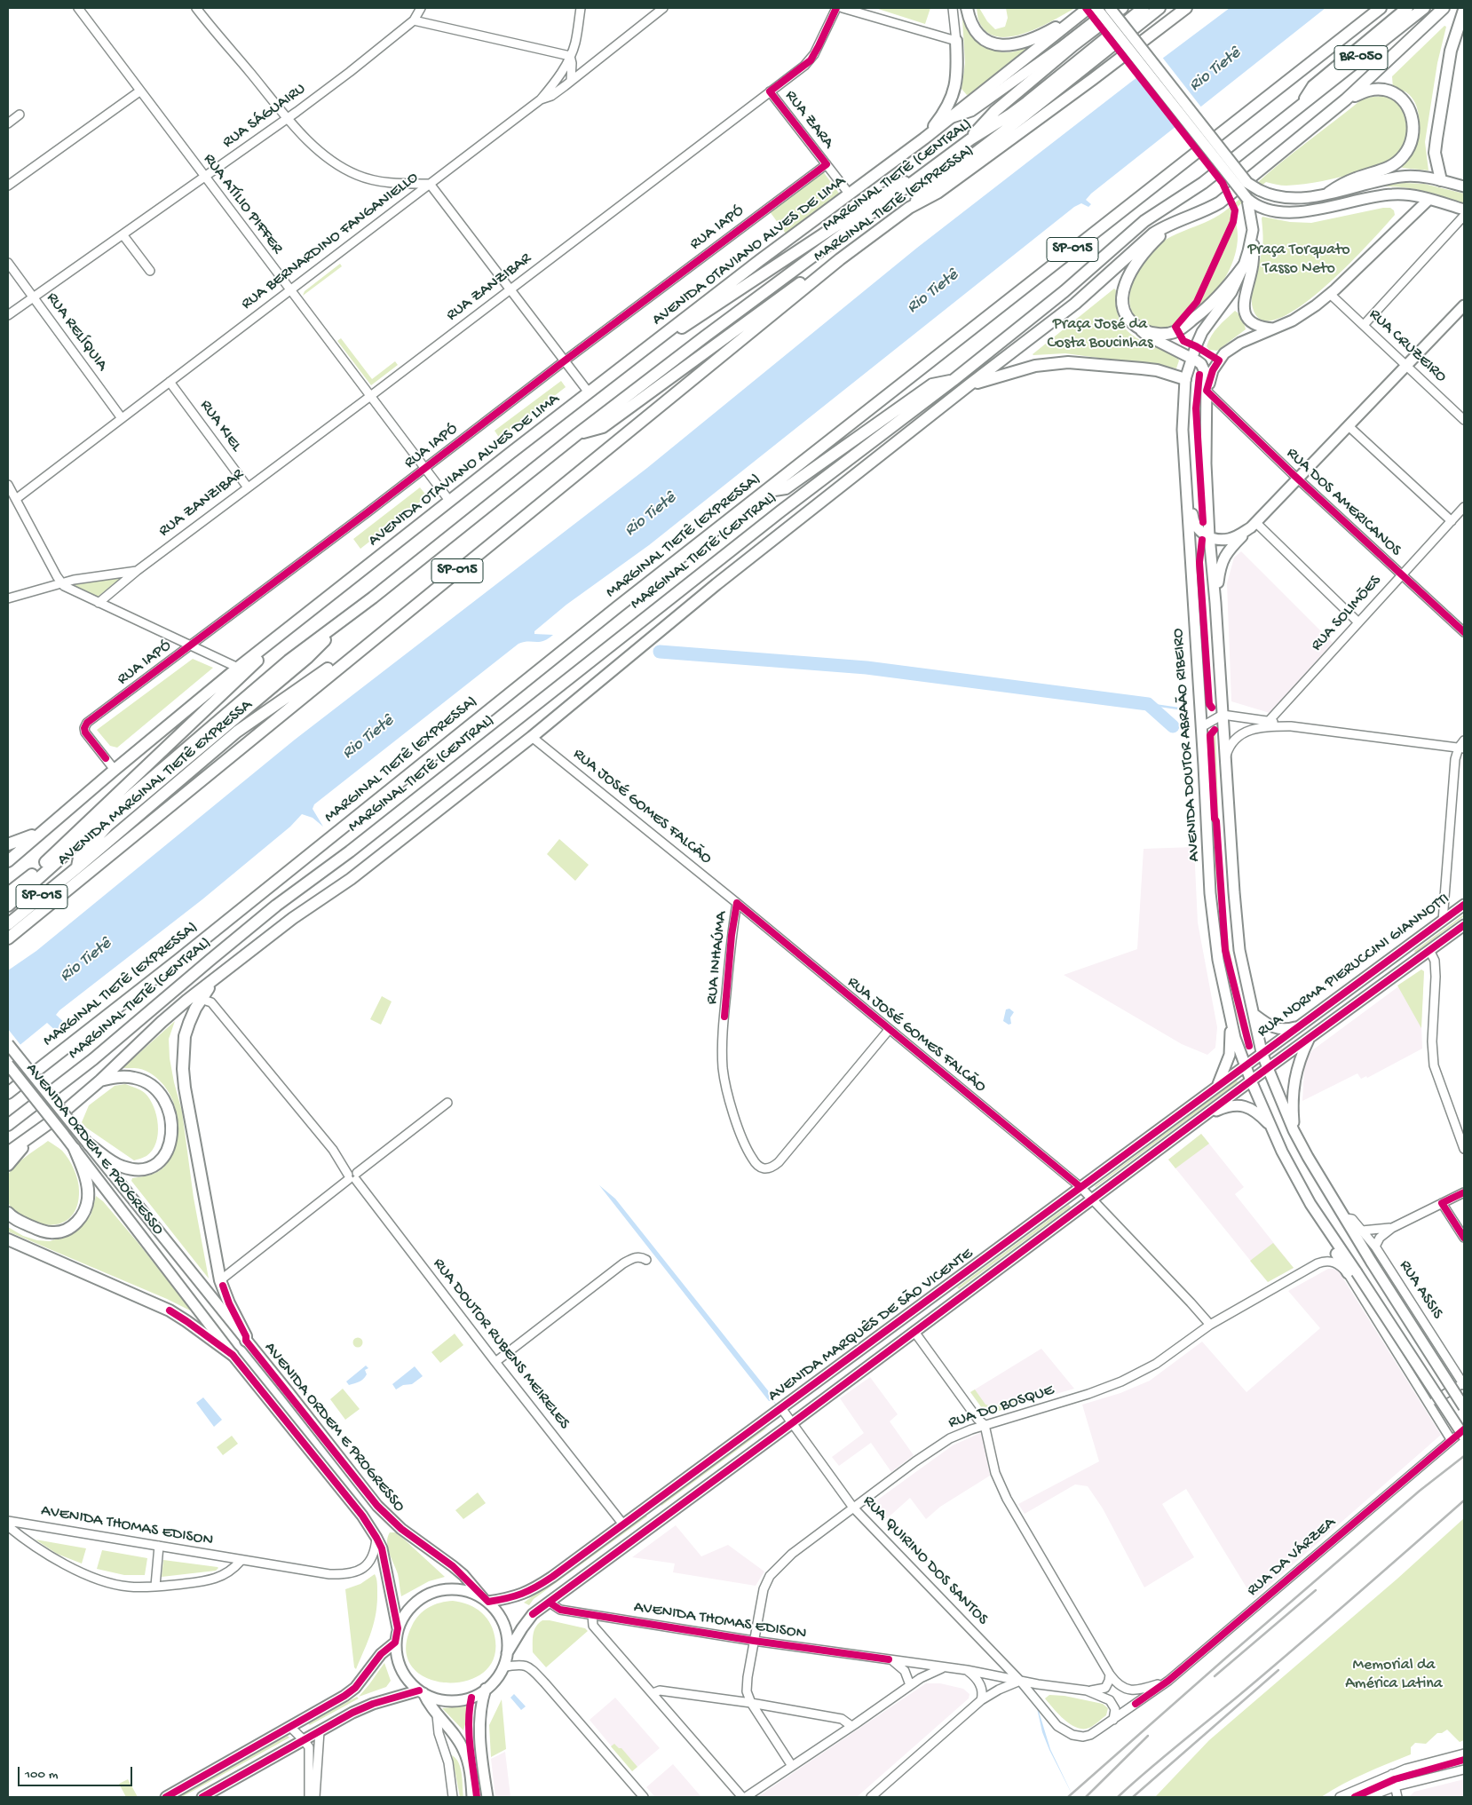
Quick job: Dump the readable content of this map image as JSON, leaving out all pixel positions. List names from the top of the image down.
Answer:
{
  "streets": {
    "highway": [
      "BR-050",
      "MARGINAL TIETÊ (CENTRAL)",
      "MARGINAL TIETÊ (EXPRESSA)",
      "SP-015",
      "AVENIDA OTAVIANO ALVES DE LIMA",
      "AVENIDA MARGINAL TIETÊ EXPRESSA"
    ],
    "main road": [
      "AVENIDA DOUTOR ABRAÃO RIBEIRO",
      "RUA NORMA PIERUCCINI GIANNOTTI",
      "AVENIDA ORDEM E PROGRESSO",
      "AVENIDA MARQUÊS DE SÃO VICENTE"
    ],
    "street": [
      "RUA SÁGUAIRU",
      "RUA ZARA",
      "RUA ATÍLIO PIFFER",
      "RUA IAPÓ",
      "RUA BERNARDINO FANGANIELLO",
      "RUA ZANZIBAR",
      "RUA RELÍQUIA",
      "RUA CRUZEIRO",
      "RUA KIEL",
      "RUA DOS AMERICANOS",
      "RUA SOLIMÕES",
      "RUA JOSÉ GOMES FALCÃO",
      "RUA INHAÚMA",
      "RUA ASSIS",
      "RUA DOUTOR RUBENS MEIRELES",
      "RUA DO BOSQUE",
      "AVENIDA THOMAS EDISON",
      "RUA DA VÁRZEA",
      "RUA QUIRINO DOS SANTOS"
    ]
  },
  "crossings": [
    ["RUA SÁGUAIRU", "RUA ATÍLIO PIFFER"],
    ["RUA SÁGUAIRU", "RUA RELÍQUIA"],
    ["RUA ZARA", "RUA IAPÓ"],
    ["RUA ZARA", "AVENIDA OTAVIANO ALVES DE LIMA"],
    ["RUA ZARA", "RUA ZANZIBAR"],
    ["RUA ATÍLIO PIFFER", "RUA IAPÓ"],
    ["RUA ATÍLIO PIFFER", "RUA BERNARDINO FANGANIELLO"],
    ["RUA ATÍLIO PIFFER", "AVENIDA OTAVIANO ALVES DE LIMA"],
    ["RUA ATÍLIO PIFFER", "RUA ZANZIBAR"],
    ["MARGINAL TIETÊ (EXPRESSA)", "SP-015"],
    ["MARGINAL TIETÊ (EXPRESSA)", "AVENIDA MARGINAL TIETÊ EXPRESSA"],
    ["RUA IAPÓ", "AVENIDA OTAVIANO ALVES DE LIMA"],
    ["RUA BERNARDINO FANGANIELLO", "RUA RELÍQUIA"],
    ["RUA BERNARDINO FANGANIELLO", "RUA KIEL"],
    ["RUA ZANZIBAR", "RUA KIEL"],
    ["RUA DOS AMERICANOS", "RUA SOLIMÕES"],
    ["AVENIDA DOUTOR ABRAÃO RIBEIRO", "AVENIDA MARQUÊS DE SÃO VICENTE"],
    ["AVENIDA DOUTOR ABRAÃO RIBEIRO", "RUA DO BOSQUE"],
    ["RUA JOSÉ GOMES FALCÃO", "RUA INHAÚMA"],
    ["RUA JOSÉ GOMES FALCÃO", "AVENIDA MARQUÊS DE SÃO VICENTE"],
    ["RUA JOSÉ GOMES FALCÃO", "RUA DO BOSQUE"],
    ["RUA NORMA PIERUCCINI GIANNOTTI", "AVENIDA MARQUÊS DE SÃO VICENTE"],
    ["AVENIDA ORDEM E PROGRESSO", "AVENIDA MARQUÊS DE SÃO VICENTE"],
    ["AVENIDA ORDEM E PROGRESSO", "AVENIDA THOMAS EDISON"],
    ["AVENIDA MARQUÊS DE SÃO VICENTE", "RUA DOUTOR RUBENS MEIRELES"],
    ["AVENIDA MARQUÊS DE SÃO VICENTE", "AVENIDA THOMAS EDISON"],
    ["AVENIDA MARQUÊS DE SÃO VICENTE", "RUA QUIRINO DOS SANTOS"],
    ["RUA DO BOSQUE", "AVENIDA THOMAS EDISON"],
    ["RUA DO BOSQUE", "RUA QUIRINO DOS SANTOS"],
    ["AVENIDA THOMAS EDISON", "RUA DA VÁRZEA"],
    ["AVENIDA THOMAS EDISON", "RUA QUIRINO DOS SANTOS"],
    ["RUA DA VÁRZEA", "RUA QUIRINO DOS SANTOS"]
  ],
  "water": ["Rio Tietê"],
  "parks": ["Praça Torquato Tasso Neto", "Praça José da Costa Boucinhas", "Memorial da América Latina"],
  "scale_bar": "100 m"
}
